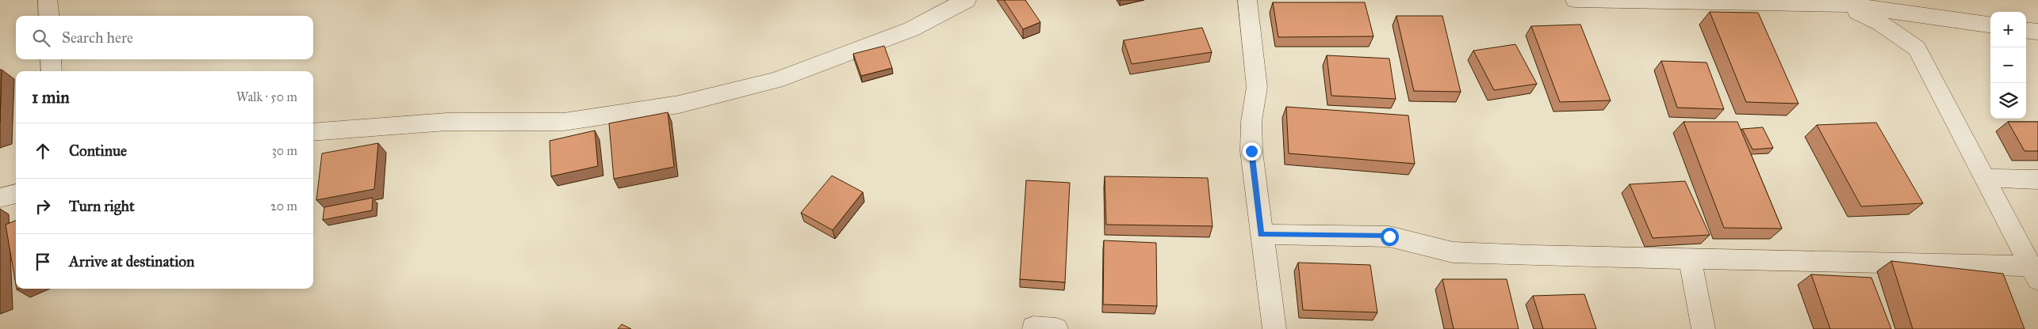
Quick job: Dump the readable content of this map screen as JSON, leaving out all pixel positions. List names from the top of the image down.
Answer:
{
  "page": {
    "map_buttons": ["+", "−"],
    "search": "Search here",
    "heading": ["1 min", "Walk · 50 m"],
    "list": [
      ["Continue", "30 m"],
      ["Turn right", "20 m"],
      "Arrive at destination"
    ]
  }
}
